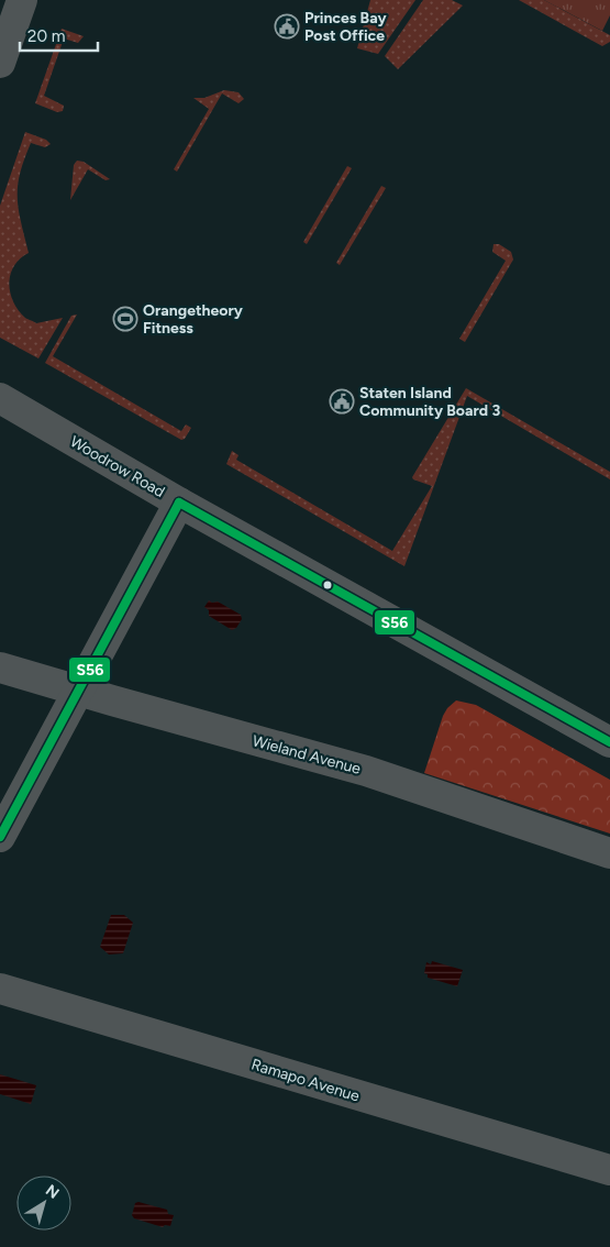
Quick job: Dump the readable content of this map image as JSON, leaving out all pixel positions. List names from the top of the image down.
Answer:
{
  "streets": {
    "street": ["Woodrow Road", "Wieland Avenue", "Ramapo Avenue"]
  },
  "places": {
    "public building": ["Princes Bay Post Office", "Staten Island Community Board 3"],
    "sports": ["Orangetheory Fitness"]
  },
  "lines": ["transit line S56"],
  "scale_bar": "20 m",
  "north": "top right"
}
